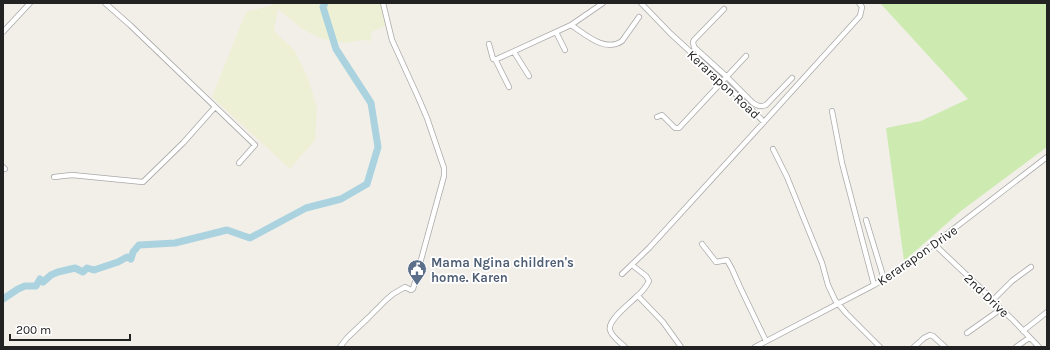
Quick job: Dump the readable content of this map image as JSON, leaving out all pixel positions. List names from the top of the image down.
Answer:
{
  "streets": {
    "street": ["Kerarapon Road", "Kerarapon Drive", "2nd Drive"]
  },
  "crossings": [
    ["Kerarapon Drive", "2nd Drive"]
  ],
  "places": {
    "public building": ["Mama Ngina children's home. Karen"]
  },
  "scale_bar": "200 m"
}
